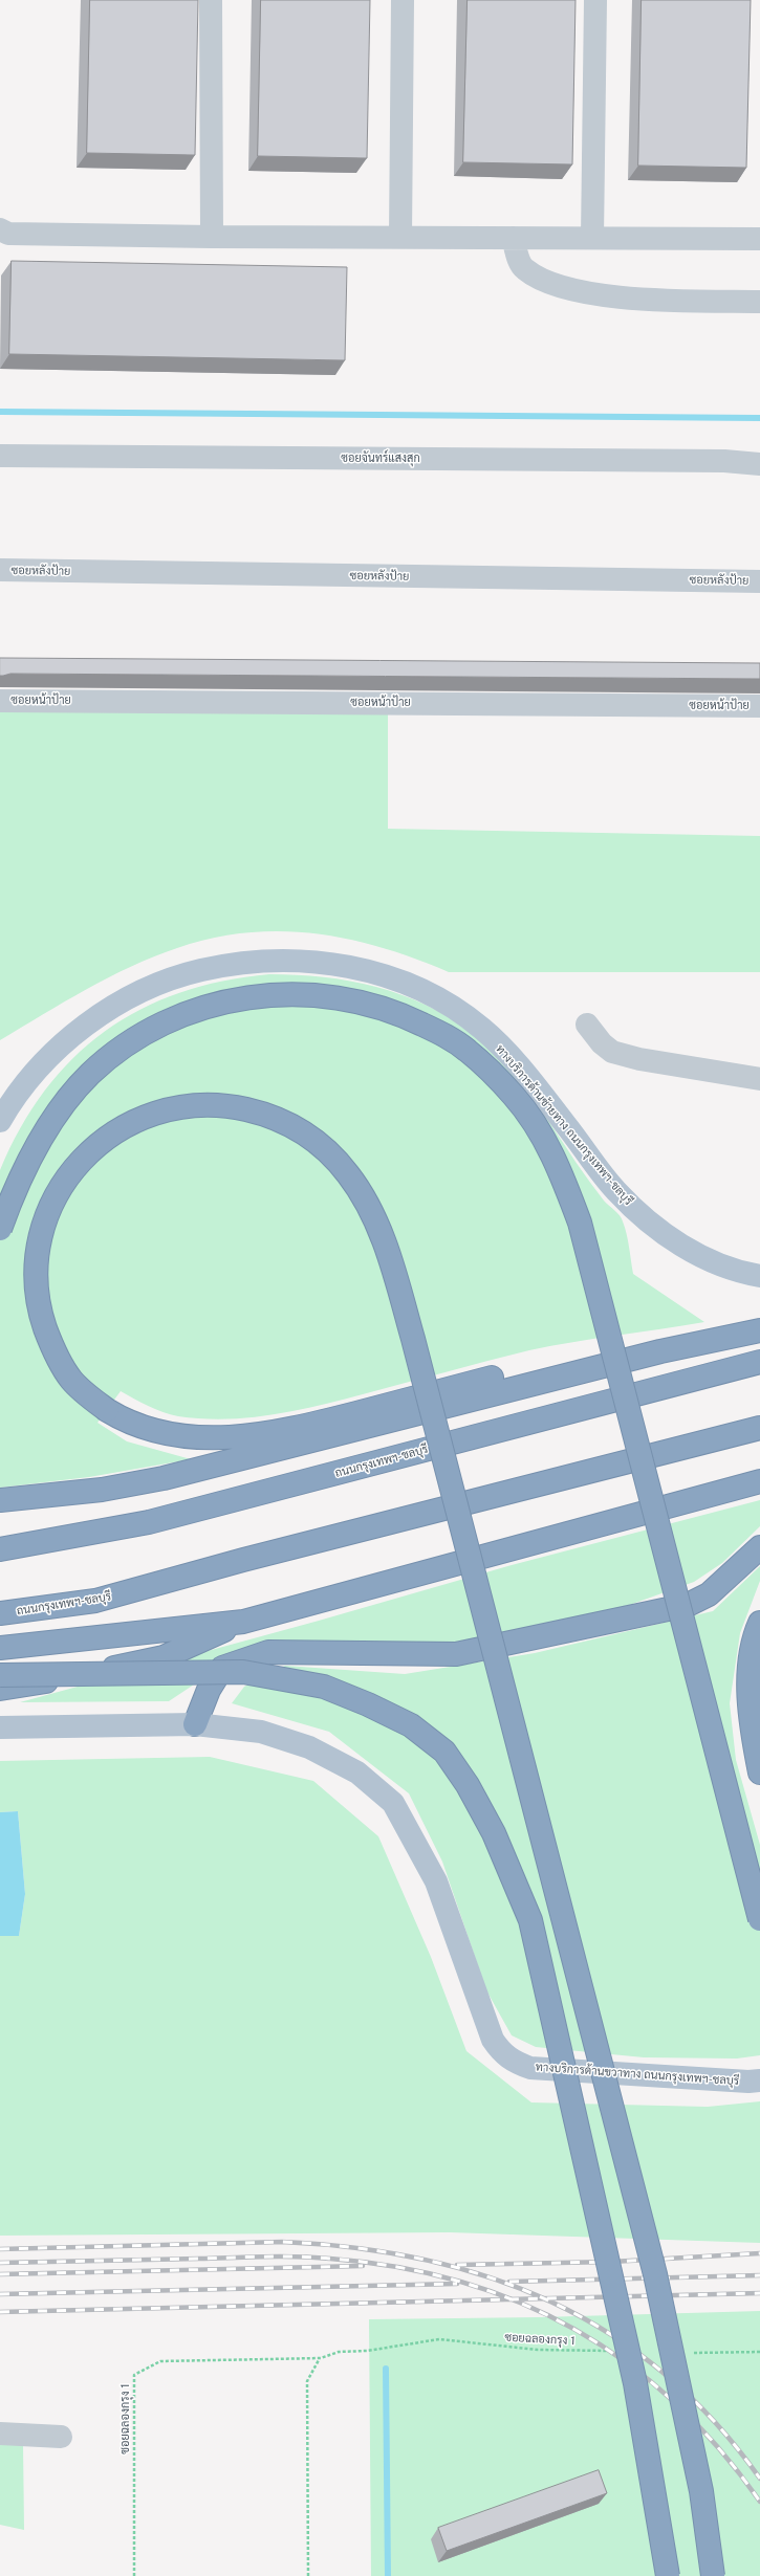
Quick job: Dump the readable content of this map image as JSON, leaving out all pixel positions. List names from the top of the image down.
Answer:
{
  "streets": {
    "highway": ["ถนนกรุงเทพฯ-ชลบุรี"],
    "main road": ["ทางบริการด้านซ้ายทาง ถนนกรุงเทพฯ-ชลบุรี", "ทางบริการด้านขวาทาง ถนนกรุงเทพฯ-ชลบุรี"],
    "street": ["ซอยจันทร์แสงสุก", "ซอยหลังป้าย", "ซอยหน้าป้าย"],
    "path": ["ซอยฉลองกรุง 1"]
  }
}
